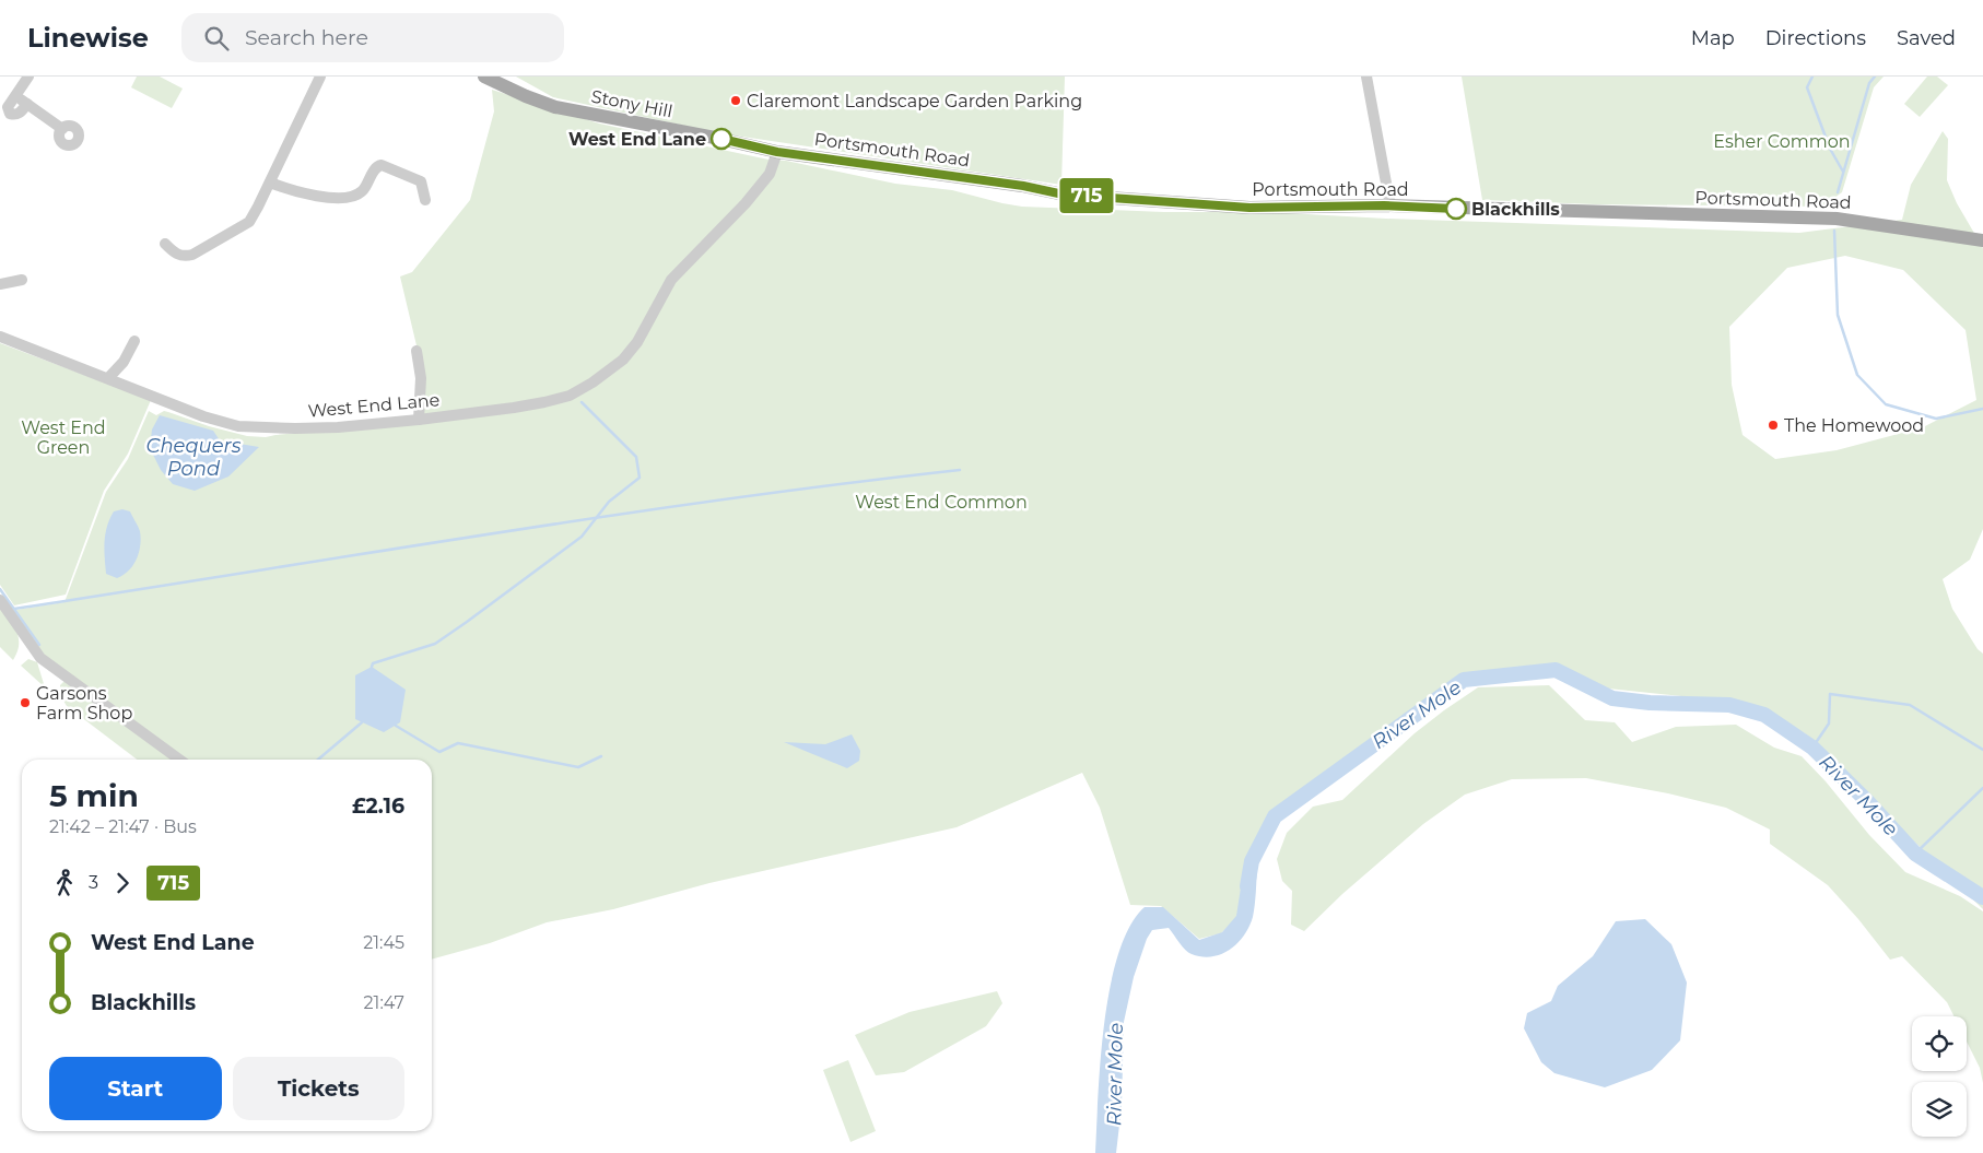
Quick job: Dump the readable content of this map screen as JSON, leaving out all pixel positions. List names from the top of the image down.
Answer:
{
  "streets": {
    "main road": ["Stony Hill", "Portsmouth Road"],
    "street": ["West End Lane"]
  },
  "crossings": [
    ["Stony Hill", "Portsmouth Road"],
    ["Stony Hill", "West End Lane"],
    ["Portsmouth Road", "West End Lane"]
  ],
  "water": ["Chequers Pond", "River Mole"],
  "parks": ["Esher Common", "West End Green", "West End Common"],
  "places": [
    "Claremont Landscape Garden Parking",
    "West End Lane",
    "Blackhills",
    "The Homewood",
    "Garsons Farm Shop"
  ],
  "lines": ["bus line 715"],
  "page": {
    "header": "Linewise",
    "search": "Search here",
    "nav": ["Map", "Directions", "Saved"],
    "on_map": "715",
    "heading": ["5 min", "21:42 – 21:47 · Bus", "£2.16"],
    "legs": ["3", "715"],
    "list": [
      {
        "name": "West End Lane",
        "value": "21:45"
      },
      {
        "name": "Blackhills",
        "value": "21:47"
      }
    ],
    "buttons": ["Start", "Tickets"]
  }
}
